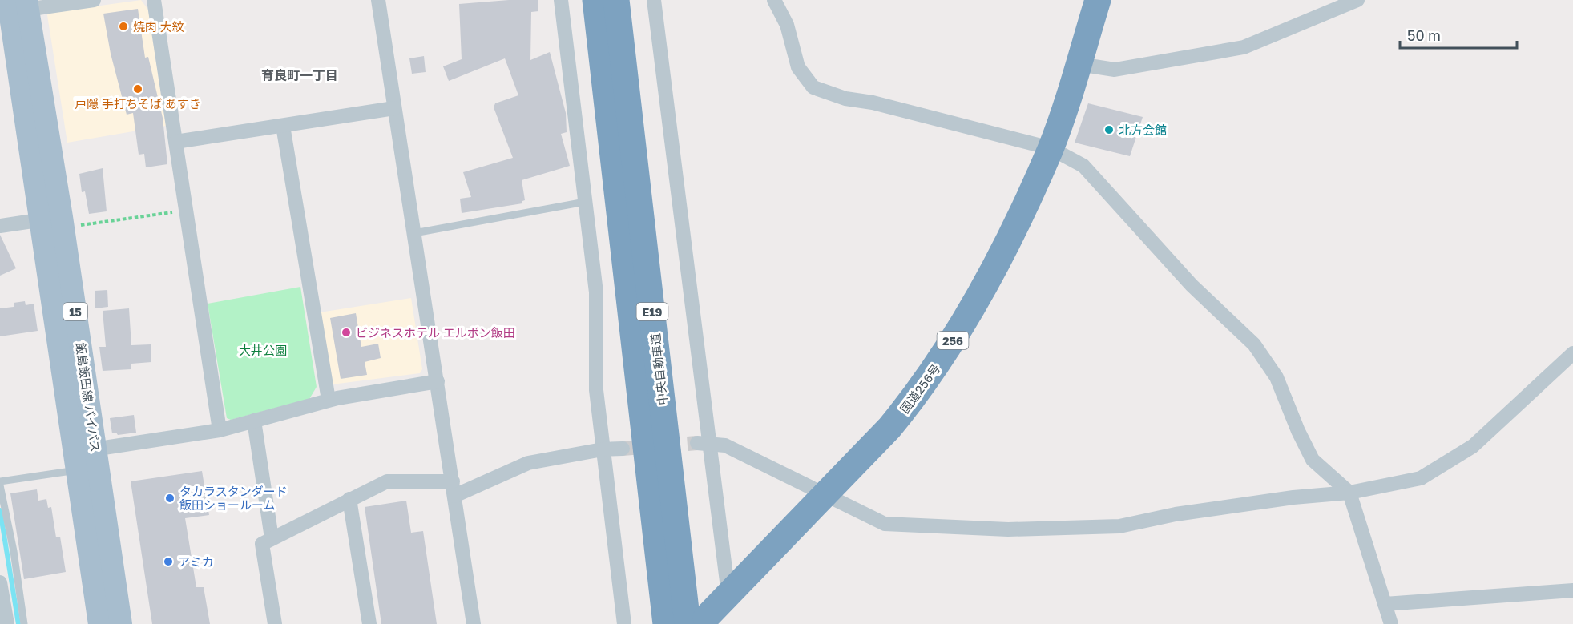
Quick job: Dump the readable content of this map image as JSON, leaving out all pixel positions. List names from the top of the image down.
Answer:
{
  "streets": {
    "highway": [
      "E19",
      "256",
      "中央自動車道",
      "国道256号"
    ],
    "main road": ["15", "飯島飯田線 バイパス"]
  },
  "crossings": [
    ["中央自動車道", "国道256号"]
  ],
  "districts": ["育良町一丁目"],
  "parks": ["大井公園"],
  "places": [
    "焼肉 大紋",
    "戸隠 手打ちそば あすき",
    "北方会館",
    "ビジネスホテル エルボン飯田",
    "タカラスタンダード 飯田ショールーム",
    "アミカ"
  ],
  "scale_bar": "50 m"
}
